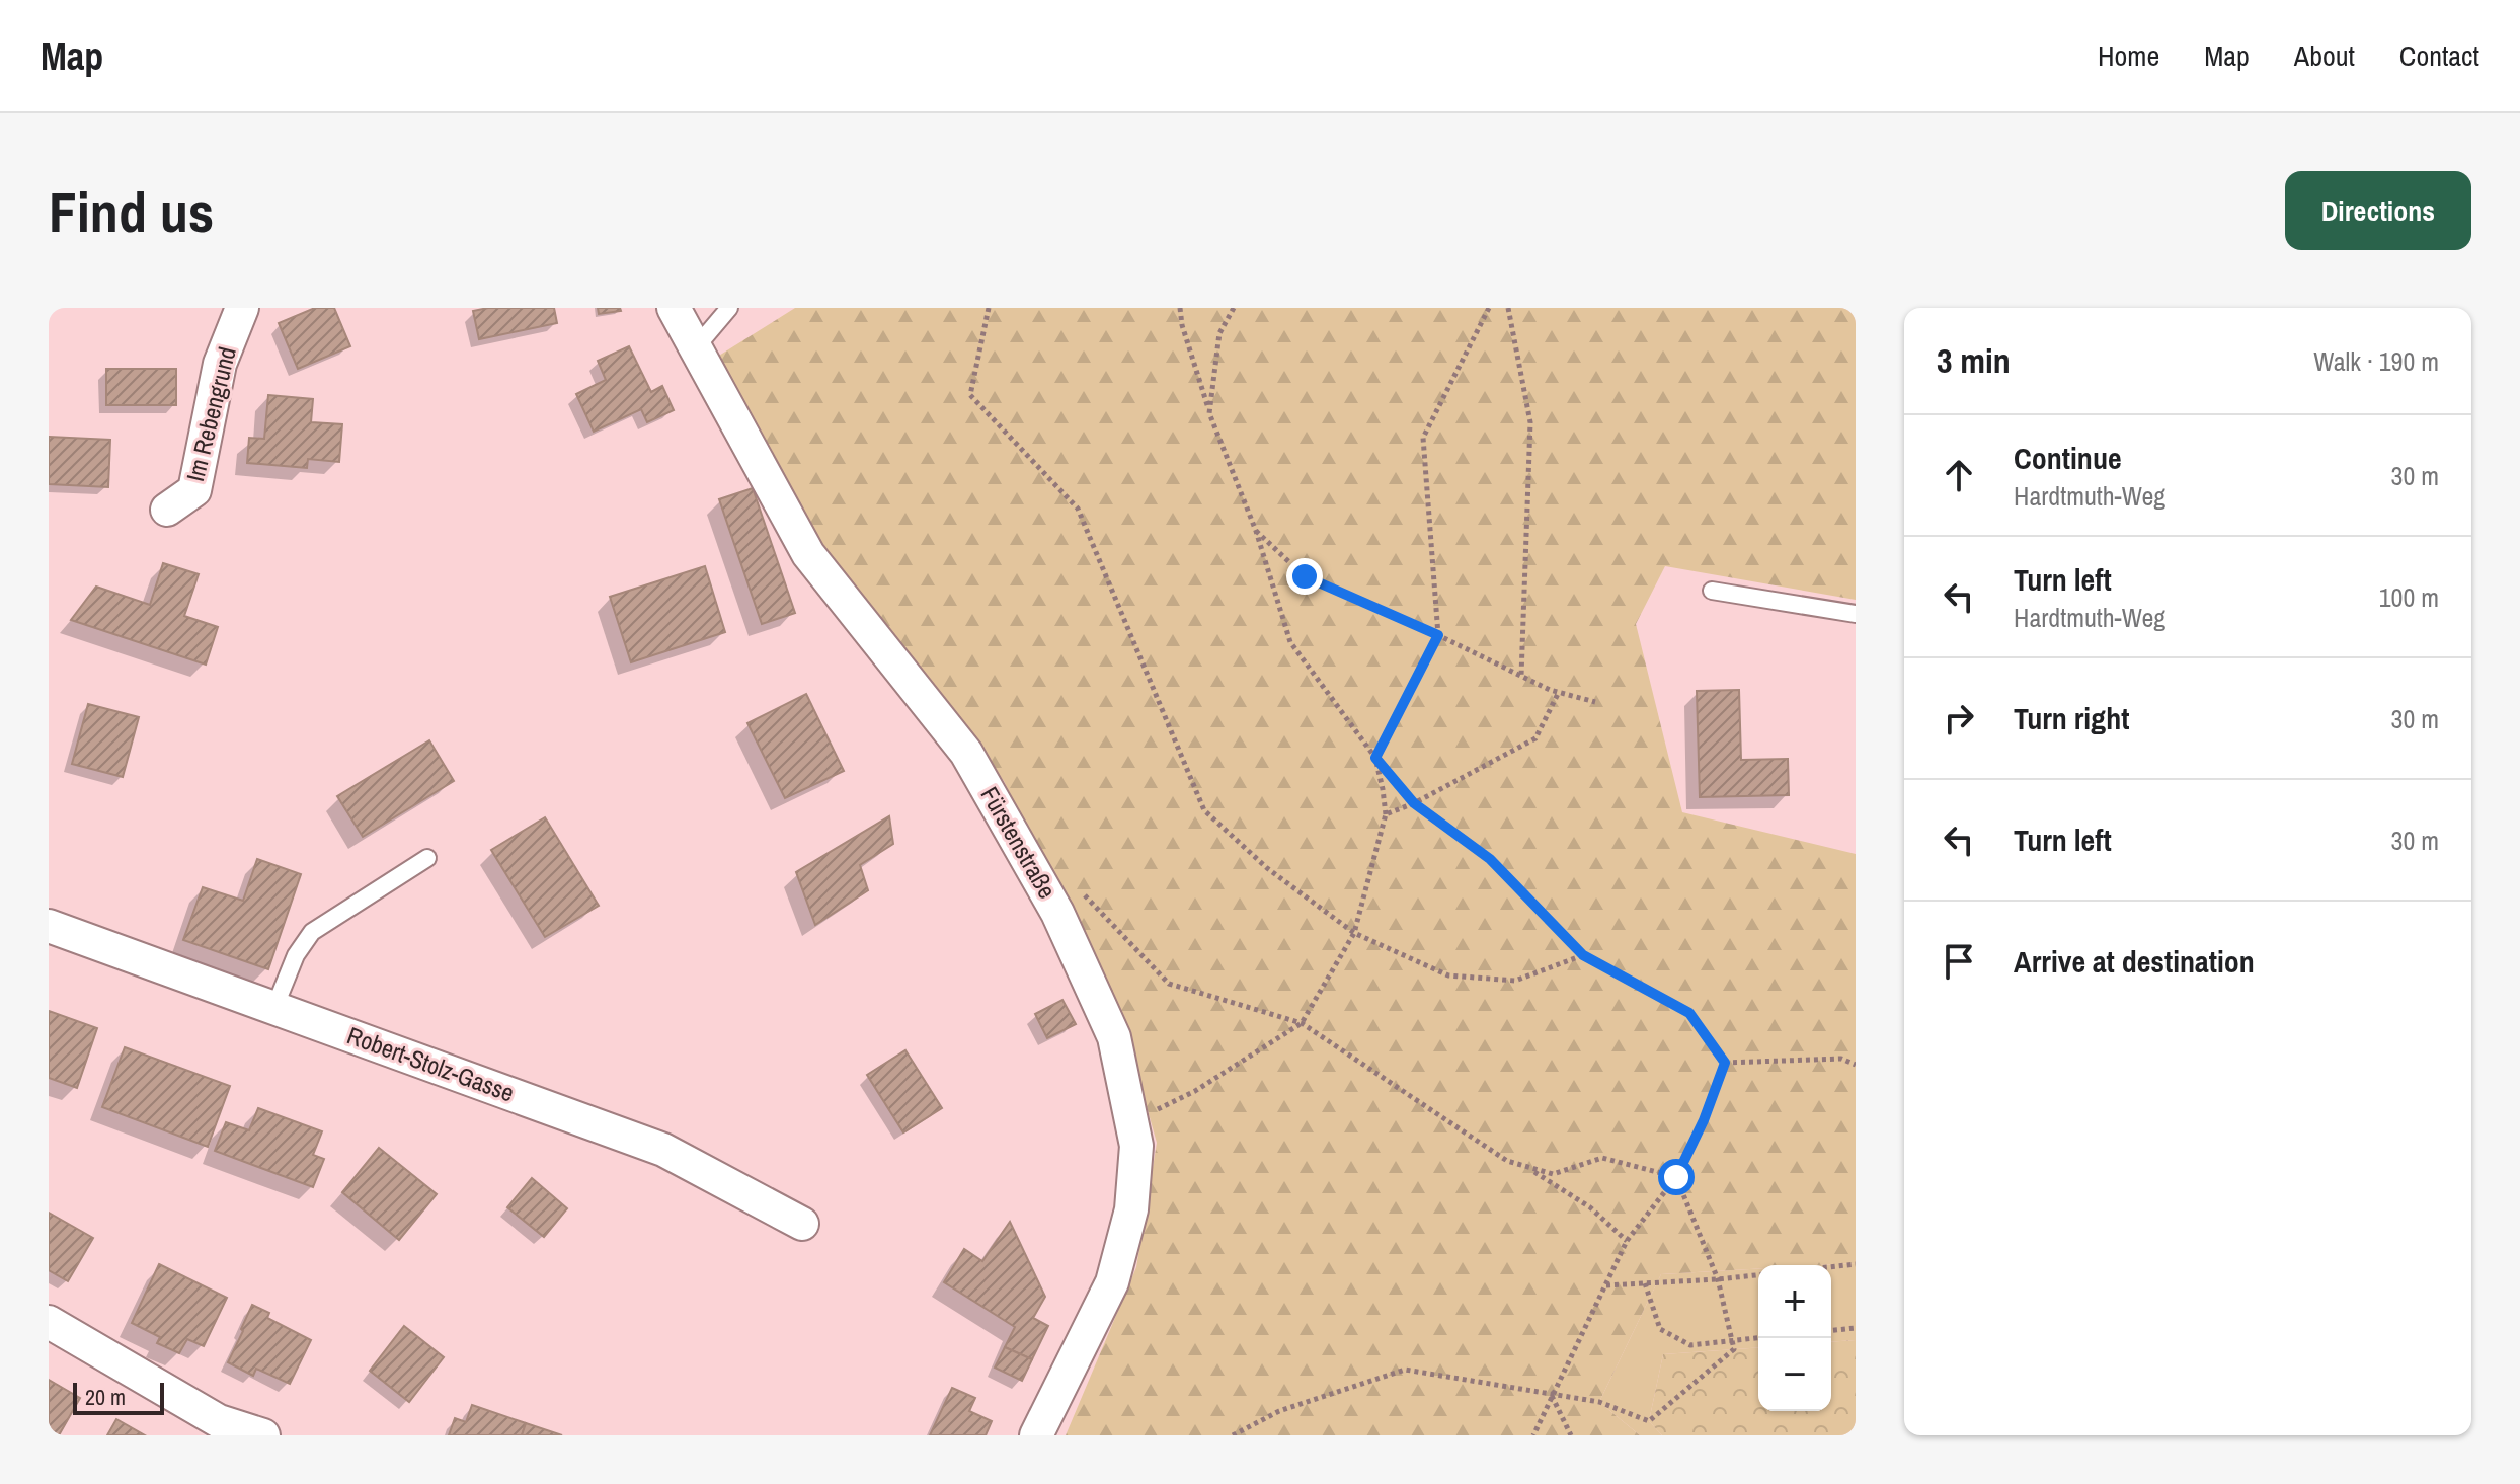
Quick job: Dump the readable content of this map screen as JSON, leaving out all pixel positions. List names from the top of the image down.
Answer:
{
  "streets": {
    "street": ["Im Rebengrund", "Fürstenstraße", "Robert-Stolz-Gasse"]
  },
  "scale_bar": "20 m",
  "page": {
    "header": "Map",
    "nav": [
      "Home",
      "Map",
      "About",
      "Contact"
    ],
    "buttons": "Directions",
    "title": "Find us",
    "heading": ["3 min", "Walk · 190 m"],
    "list": [
      ["Continue", "Hardtmuth-Weg", "30 m"],
      ["Turn left", "Hardtmuth-Weg", "100 m"],
      ["Turn right", "30 m"],
      ["Turn left", "30 m"],
      "Arrive at destination"
    ],
    "map_buttons": ["+", "−"],
    "scale": "20 m"
  }
}
